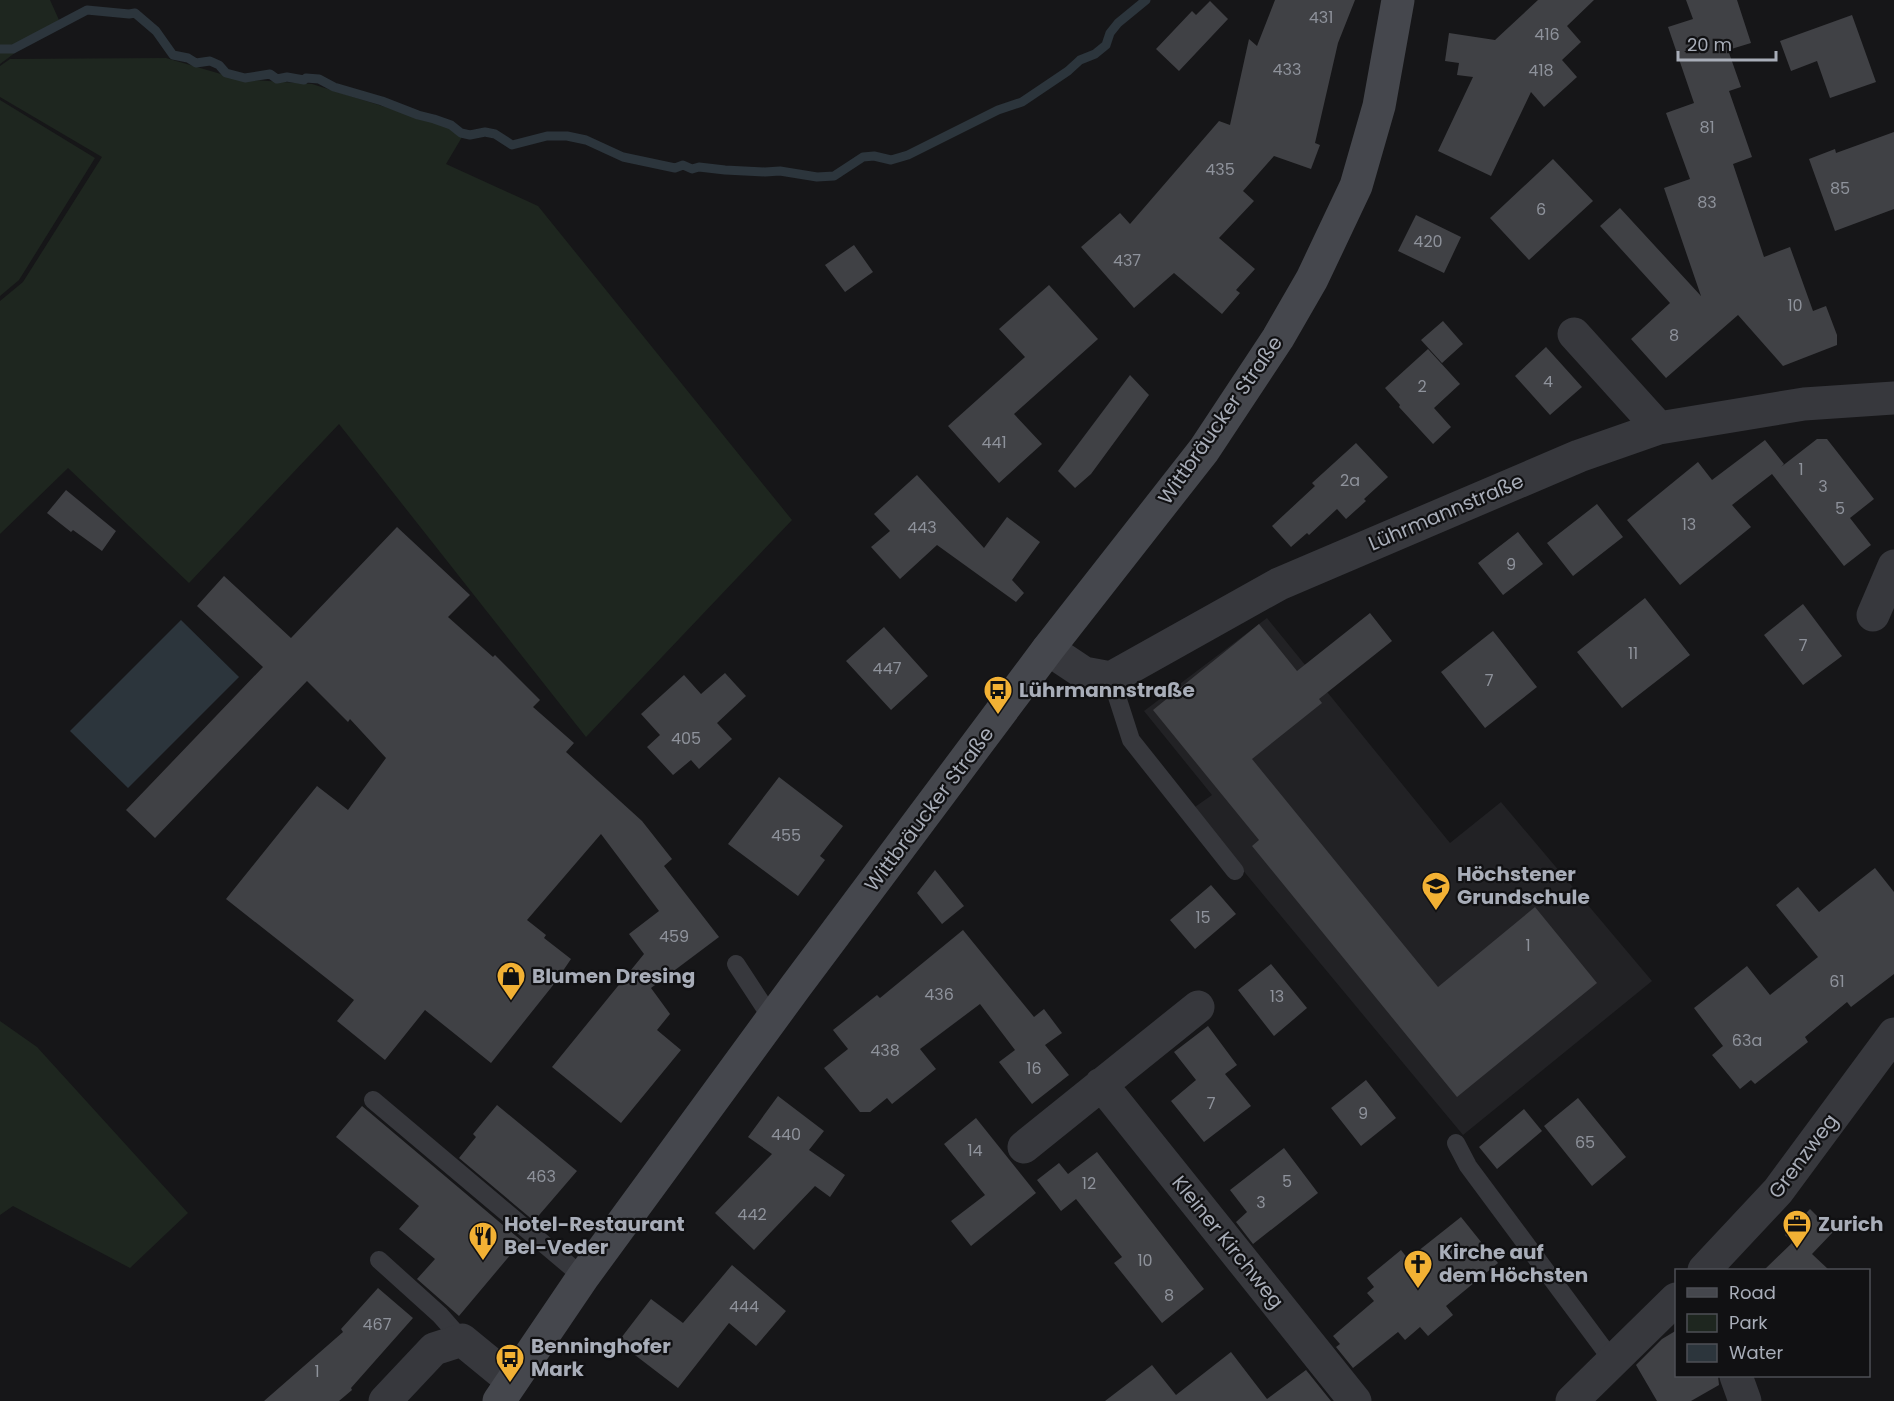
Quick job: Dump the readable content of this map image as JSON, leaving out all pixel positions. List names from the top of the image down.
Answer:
{
  "streets": {
    "main road": ["Wittbräucker Straße"],
    "street": ["Lührmannstraße", "Grenzweg", "Kleiner Kirchweg"]
  },
  "places": {
    "bus stop": ["Lührmannstraße", "Benninghofer Mark"],
    "school or university": ["Höchstener Grundschule"],
    "shop": ["Blumen Dresing"],
    "office": ["Zurich"],
    "restaurant": ["Hotel-Restaurant Bel-Veder"],
    "church": ["Kirche auf dem Höchsten"]
  },
  "house_numbers": [
    "431",
    "416",
    "433",
    "418",
    "81",
    "435",
    "85",
    "83",
    "6",
    "420",
    "437",
    "10",
    "8",
    "4",
    "2",
    "441",
    "1",
    "2a",
    "3",
    "5",
    "13",
    "443",
    "9",
    "7",
    "11",
    "447",
    "7",
    "405",
    "455",
    "15",
    "459",
    "1",
    "61",
    "436",
    "13",
    "63a",
    "438",
    "16",
    "7",
    "9",
    "440",
    "65",
    "14",
    "463",
    "5",
    "12",
    "3",
    "442",
    "10",
    "8",
    "444",
    "467",
    "1"
  ],
  "legend": ["Road", "Park", "Water"],
  "scale_bar": "20 m"
}
